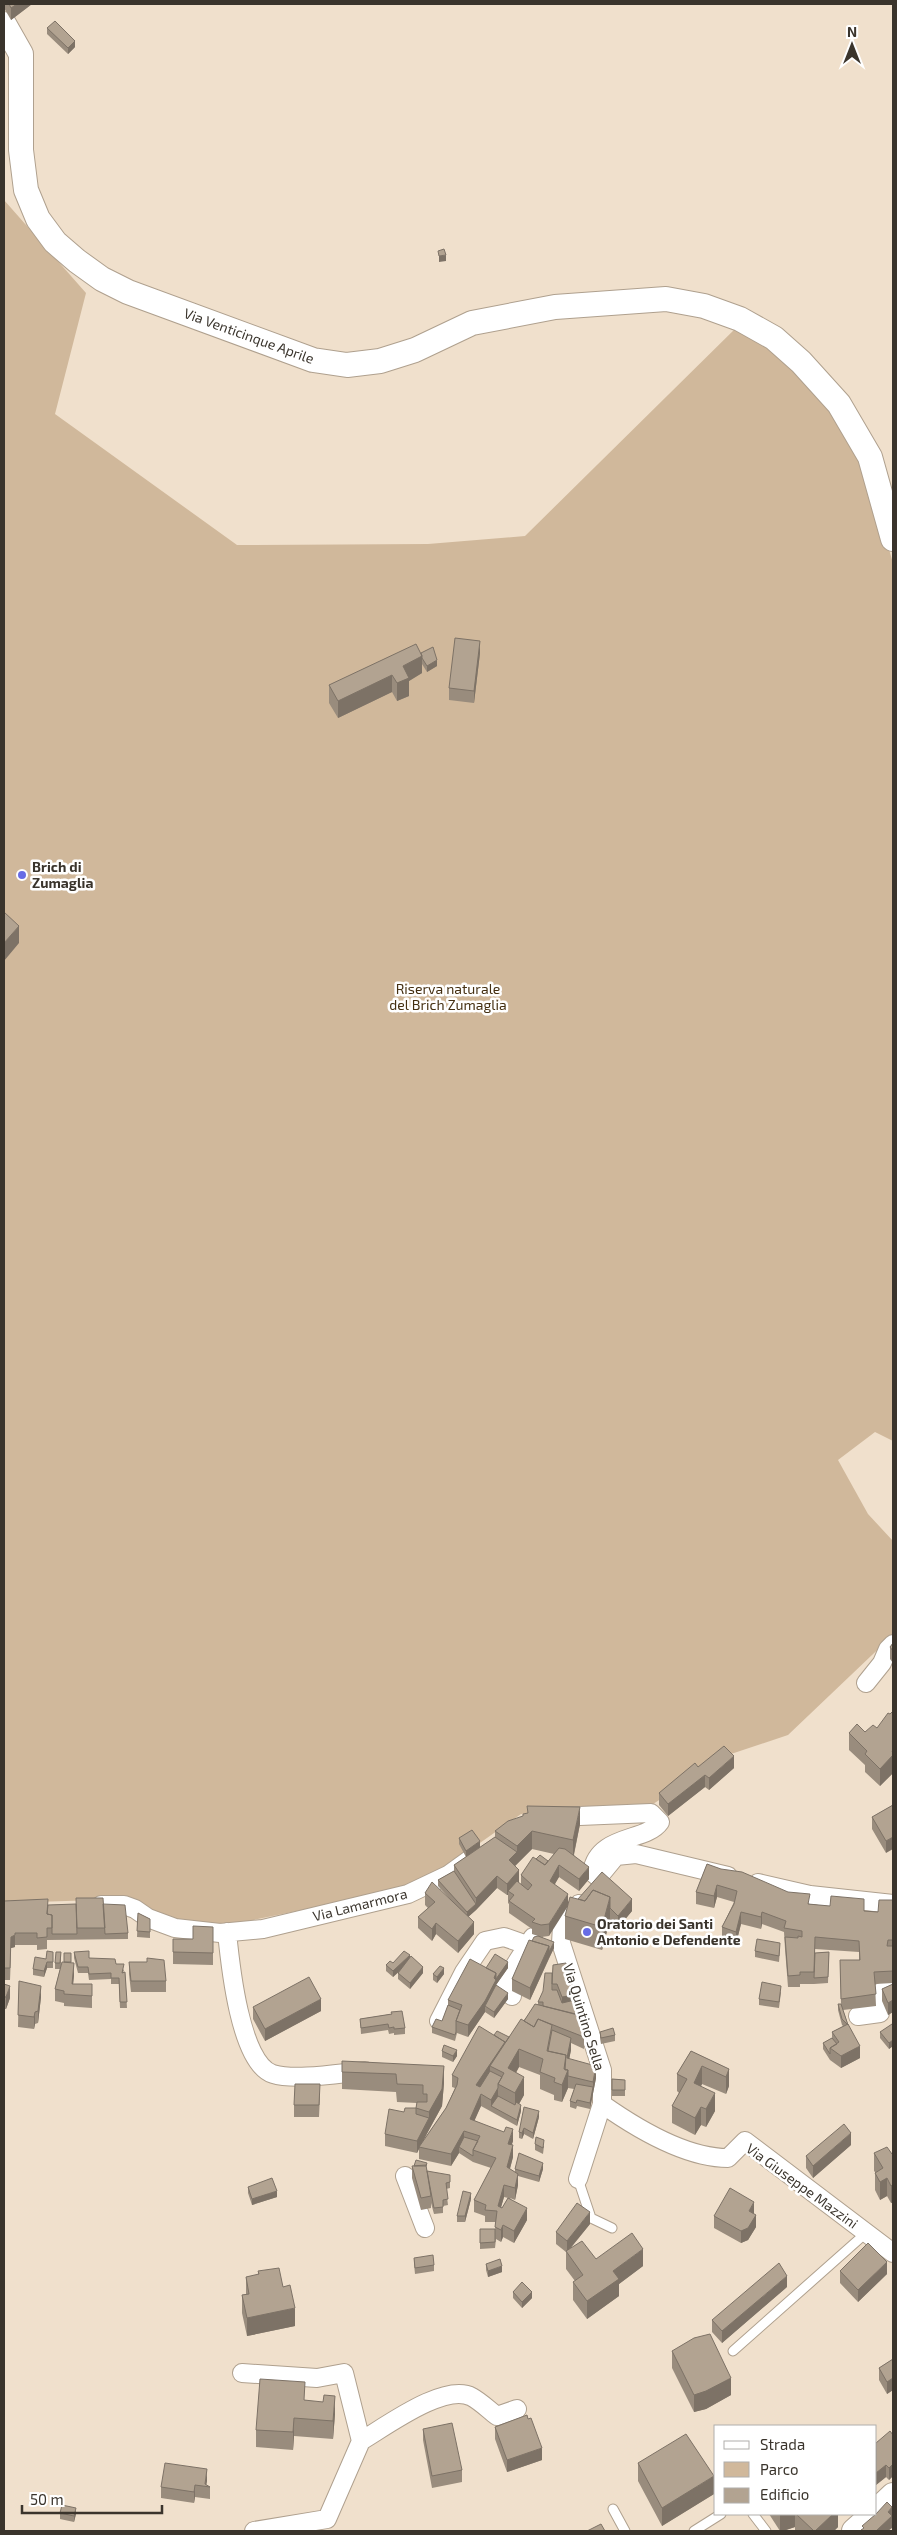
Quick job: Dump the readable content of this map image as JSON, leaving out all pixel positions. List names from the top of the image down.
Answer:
{
  "streets": {
    "street": [
      "Via Venticinque Aprile",
      "Via Lamarmora",
      "Via Quintino Sella",
      "Via Giuseppe Mazzini"
    ]
  },
  "crossings": [
    ["Via Quintino Sella", "Via Giuseppe Mazzini"]
  ],
  "parks": ["Riserva naturale del Brich Zumaglia"],
  "places": ["Brich di Zumaglia", "Oratorio dei Santi Antonio e Defendente"],
  "legend": ["Strada", "Parco", "Edificio"],
  "scale_bar": "50 m",
  "north": "top"
}
